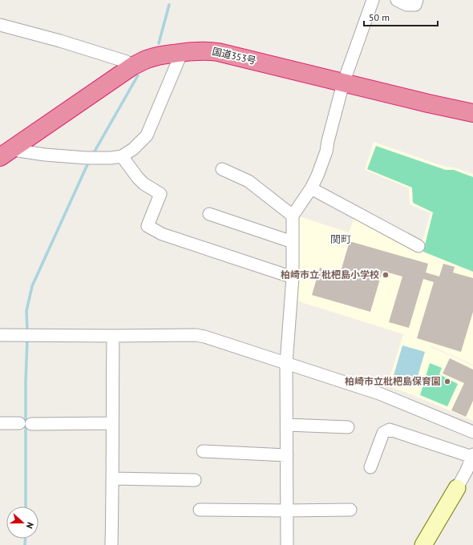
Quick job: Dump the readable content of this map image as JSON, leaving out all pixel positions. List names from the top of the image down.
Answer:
{
  "streets": {
    "highway": ["国道353号"]
  },
  "districts": ["関町"],
  "places": ["柏崎市立 枇杷島小学校", "柏崎市立枇杷島保育園"],
  "scale_bar": "50 m",
  "north": "right"
}
